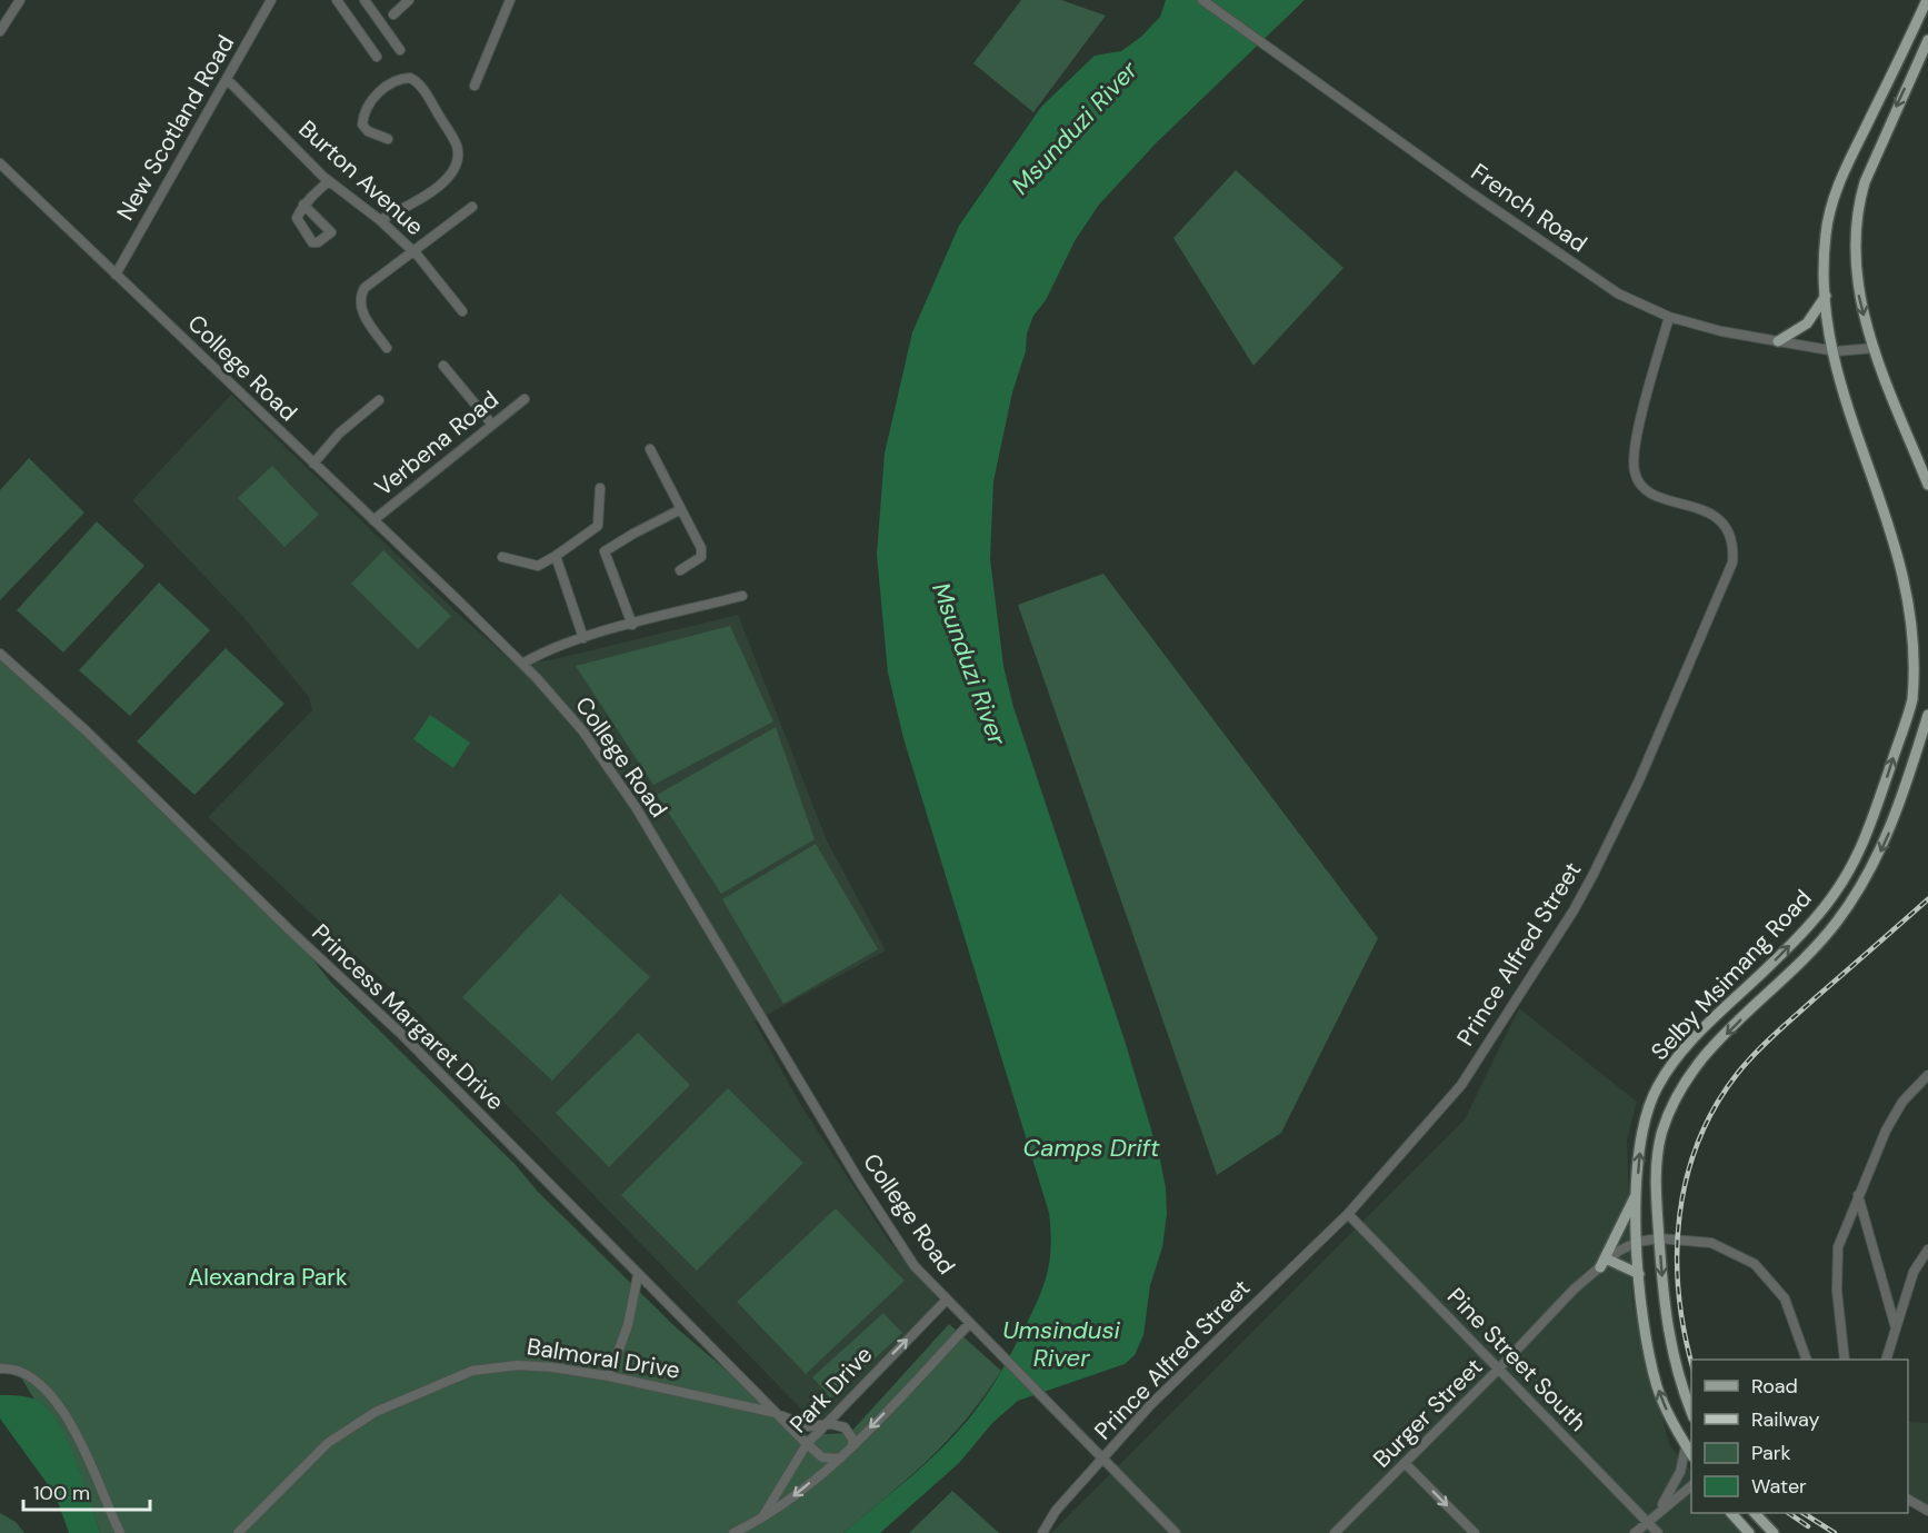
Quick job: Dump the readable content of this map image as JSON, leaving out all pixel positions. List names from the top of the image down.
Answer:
{
  "streets": {
    "main road": ["Selby Msimang Road"],
    "street": [
      "New Scotland Road",
      "Burton Avenue",
      "French Road",
      "College Road",
      "Verbena Road",
      "Prince Alfred Street",
      "Princess Margaret Drive",
      "Balmoral Drive",
      "Pine Street South",
      "Park Drive",
      "Burger Street"
    ]
  },
  "crossings": [
    ["New Scotland Road", "Burton Avenue"],
    ["New Scotland Road", "College Road"],
    ["French Road", "Prince Alfred Street"],
    ["College Road", "Verbena Road"],
    ["College Road", "Prince Alfred Street"],
    ["College Road", "Park Drive"],
    ["Prince Alfred Street", "Pine Street South"],
    ["Selby Msimang Road", "Burger Street"],
    ["Princess Margaret Drive", "Balmoral Drive"],
    ["Princess Margaret Drive", "Park Drive"],
    ["Pine Street South", "Burger Street"]
  ],
  "water": ["Msunduzi River", "Camps Drift", "Umsindusi River"],
  "parks": ["Alexandra Park"],
  "legend": [
    "Road",
    "Railway",
    "Park",
    "Water"
  ],
  "scale_bar": "100 m"
}
